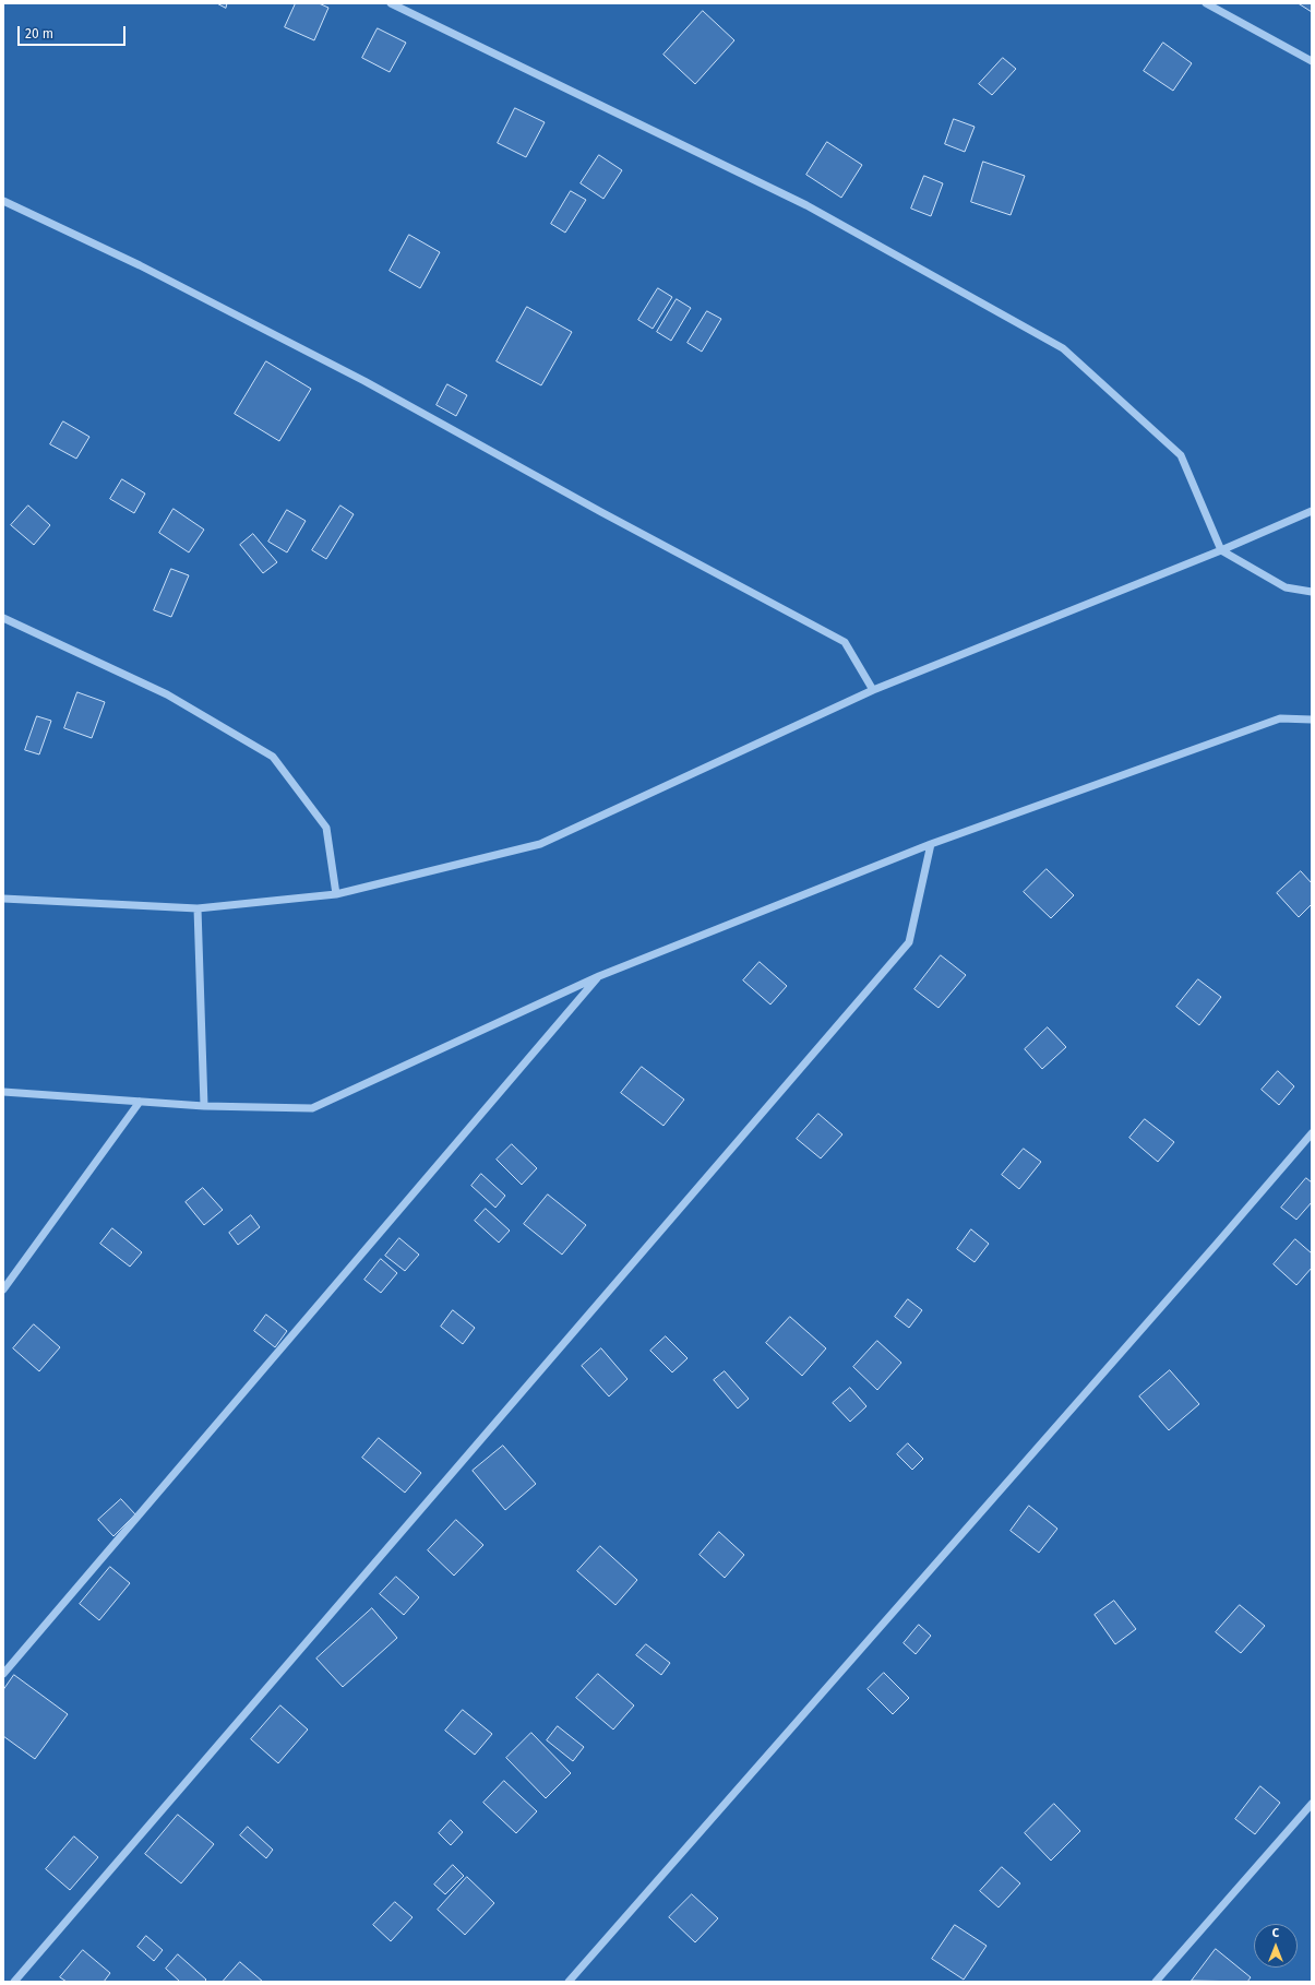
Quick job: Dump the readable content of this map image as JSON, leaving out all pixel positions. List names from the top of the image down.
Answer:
{
  "scale_bar": "20 m",
  "north": "top"
}
